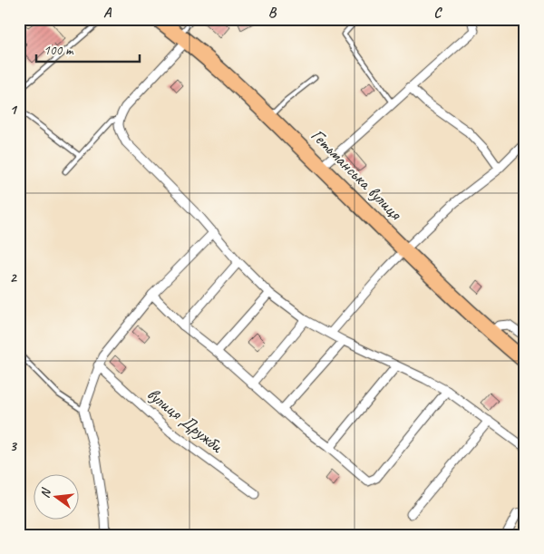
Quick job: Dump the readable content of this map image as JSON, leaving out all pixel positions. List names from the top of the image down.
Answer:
{
  "streets": {
    "highway": ["Гетьманська вулиця"],
    "street": ["вулиця Дружби"]
  },
  "scale_bar": "100 m",
  "north": "left",
  "grid": {
    "columns": ["A", "B", "C"],
    "rows": ["1", "2", "3"]
  }
}
